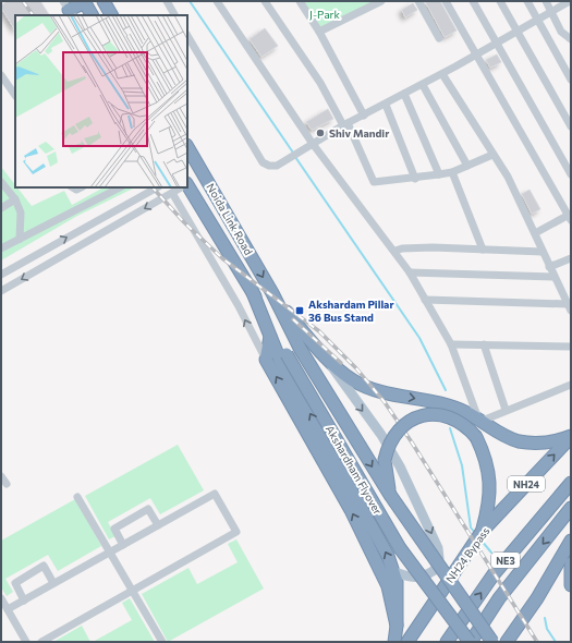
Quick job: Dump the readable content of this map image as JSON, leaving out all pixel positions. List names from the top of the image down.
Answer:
{
  "streets": {
    "highway": [
      "Noida Link Road",
      "Akshardham Flyover",
      "NH24",
      "NH24 Bypass",
      "NE3"
    ]
  },
  "crossings": [
    ["Noida Link Road", "Akshardham Flyover"],
    ["Akshardham Flyover", "NE3"]
  ],
  "parks": ["J-Park"],
  "places": {
    "other": ["Shiv Mandir"],
    "transit": ["Akshardam Pillar 36 Bus Stand"]
  }
}
